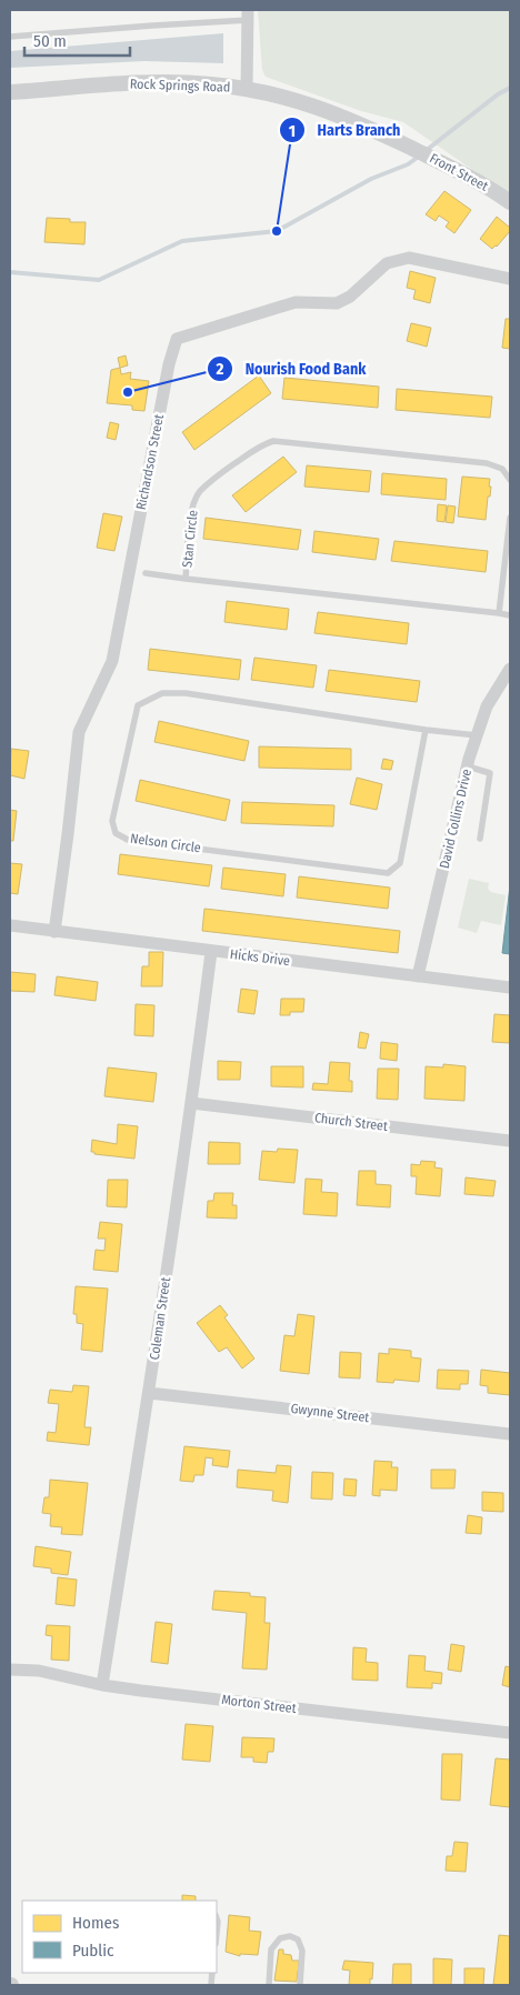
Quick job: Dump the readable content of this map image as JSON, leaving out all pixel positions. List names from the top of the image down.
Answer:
{
  "streets": {
    "street": [
      "Rock Springs Road",
      "Front Street",
      "Richardson Street",
      "David Collins Drive",
      "Hicks Drive",
      "Church Street",
      "Coleman Street",
      "Gwynne Street",
      "Morton Street"
    ],
    "lane": ["Stan Circle", "Nelson Circle"]
  },
  "crossings": [
    ["Rock Springs Road", "Front Street"],
    ["Richardson Street", "Hicks Drive"],
    ["David Collins Drive", "Nelson Circle"],
    ["David Collins Drive", "Hicks Drive"],
    ["Hicks Drive", "Coleman Street"],
    ["Church Street", "Coleman Street"],
    ["Coleman Street", "Gwynne Street"],
    ["Coleman Street", "Morton Street"]
  ],
  "places": ["Harts Branch", "Nourish Food Bank"],
  "legend": ["Homes", "Public"],
  "scale_bar": "50 m"
}
